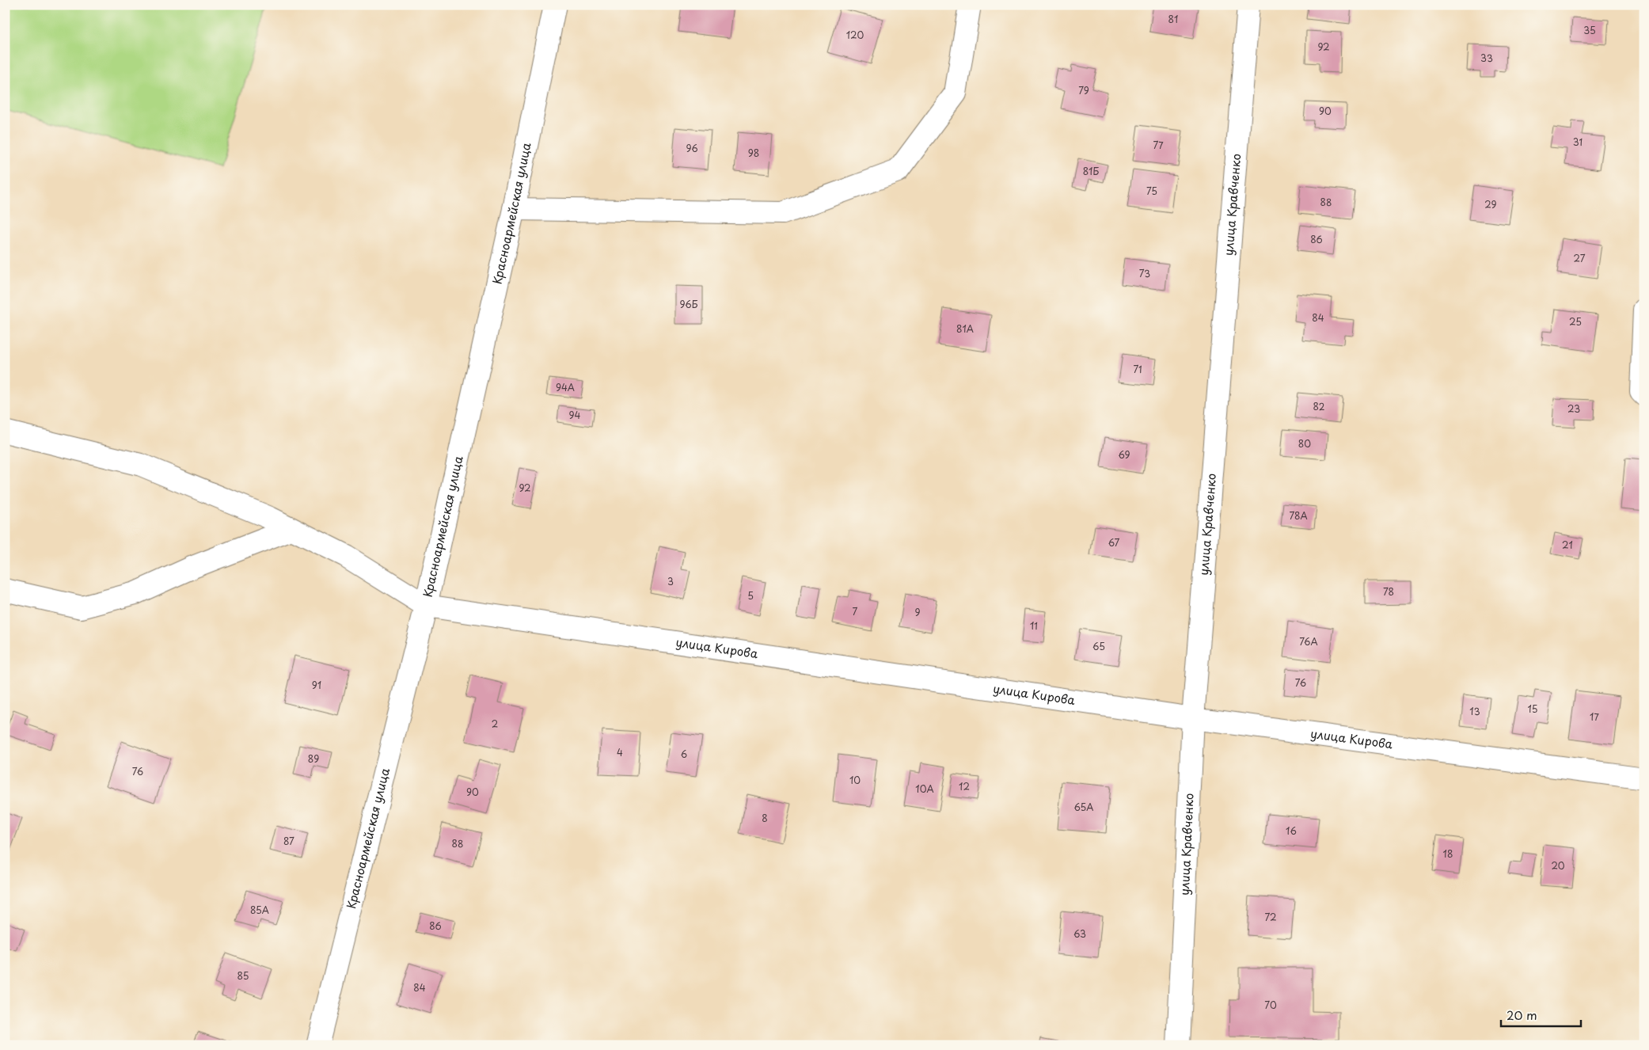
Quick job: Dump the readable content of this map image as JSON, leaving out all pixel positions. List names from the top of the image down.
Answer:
{
  "streets": {
    "street": ["улица Кравченко", "Красноармейская улица", "улица Кирова"]
  },
  "crossings": [
    ["улица Кравченко", "улица Кирова"],
    ["Красноармейская улица", "улица Кирова"]
  ],
  "house_numbers": [
    "81",
    "35",
    "120",
    "92",
    "33",
    "79",
    "90",
    "31",
    "77",
    "96",
    "98",
    "81Б",
    "75",
    "88",
    "29",
    "86",
    "27",
    "73",
    "96Б",
    "84",
    "25",
    "81А",
    "71",
    "94А",
    "82",
    "23",
    "94",
    "80",
    "69",
    "92",
    "78А",
    "67",
    "21",
    "3",
    "78",
    "5",
    "7",
    "9",
    "11",
    "76А",
    "65",
    "76",
    "91",
    "15",
    "13",
    "17",
    "2",
    "4",
    "6",
    "89",
    "76",
    "10",
    "12",
    "10А",
    "90",
    "65А",
    "8",
    "16",
    "87",
    "88",
    "18",
    "20",
    "85А",
    "72",
    "86",
    "63",
    "85",
    "84",
    "70"
  ],
  "scale_bar": "20 m"
}
